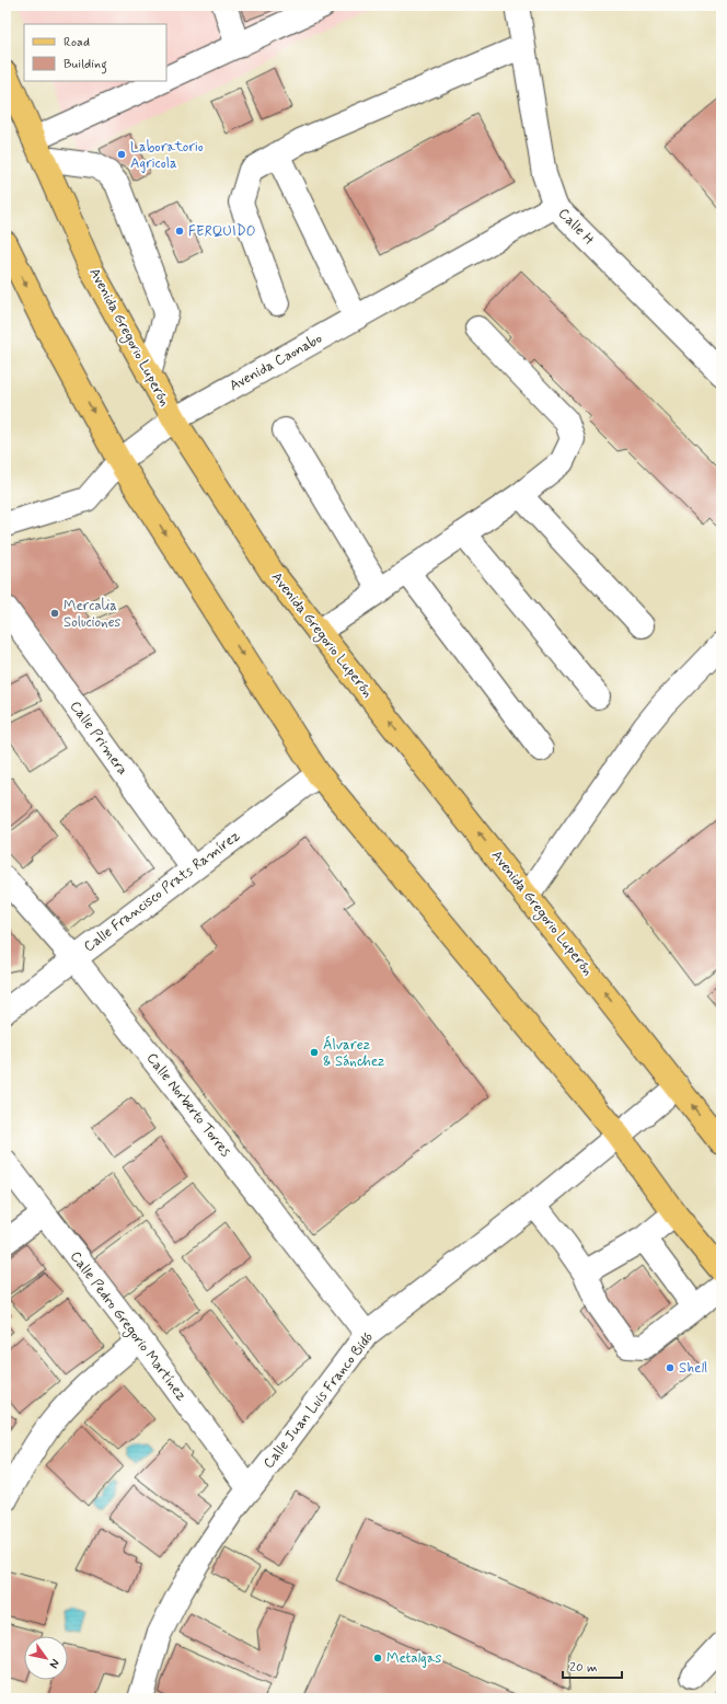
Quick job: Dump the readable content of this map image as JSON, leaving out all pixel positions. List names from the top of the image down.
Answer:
{
  "streets": {
    "main road": ["Avenida Gregorio Luperón"],
    "street": [
      "Calle H",
      "Avenida Caonabo",
      "Calle Primera",
      "Calle Francisco Prats Ramírez",
      "Calle Norberto Torres",
      "Calle Pedro Gregorio Martínez",
      "Calle Juan Luis Franco Bidó"
    ]
  },
  "crossings": [
    ["Calle H", "Avenida Caonabo"],
    ["Avenida Gregorio Luperón", "Avenida Caonabo"],
    ["Avenida Gregorio Luperón", "Calle Juan Luis Franco Bidó"],
    ["Calle Primera", "Calle Francisco Prats Ramírez"],
    ["Calle Francisco Prats Ramírez", "Calle Norberto Torres"],
    ["Calle Norberto Torres", "Calle Juan Luis Franco Bidó"],
    ["Calle Pedro Gregorio Martínez", "Calle Juan Luis Franco Bidó"]
  ],
  "places": [
    "Laboratorio Agricola",
    "FERQUIDO",
    "Mercalia Soluciones",
    "Álvarez & Sánchez",
    "Shell",
    "Metalgas"
  ],
  "legend": ["Road", "Building"],
  "scale_bar": "20 m",
  "north": "bottom right"
}
